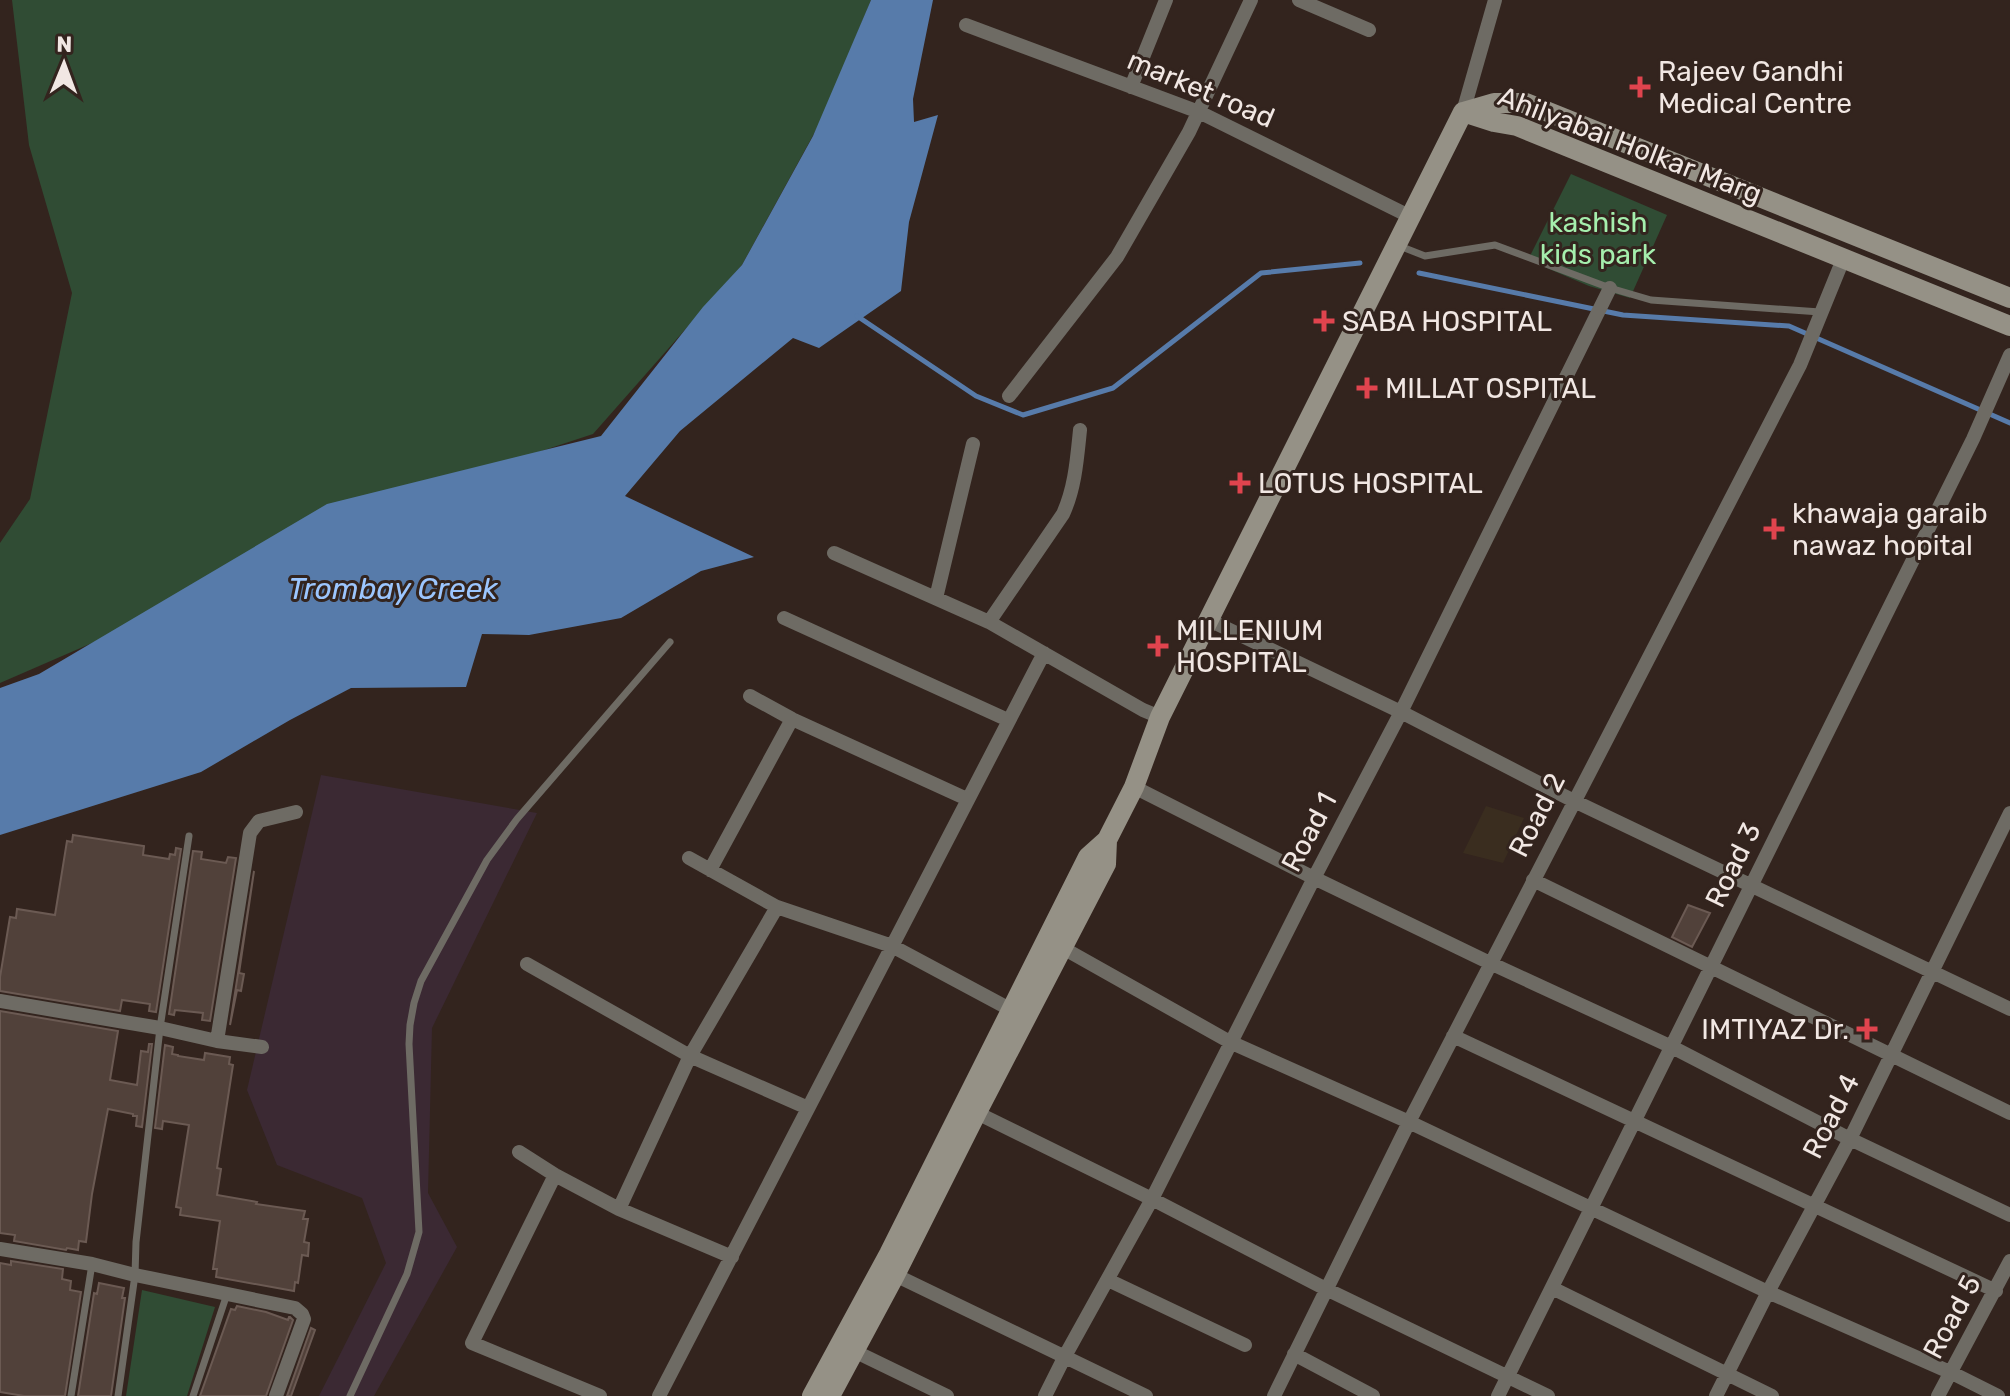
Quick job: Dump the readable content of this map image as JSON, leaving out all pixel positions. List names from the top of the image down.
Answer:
{
  "streets": {
    "street": [
      "market road",
      "Ahilyabai Holkar Marg",
      "Road 2",
      "Road 1",
      "Road 3",
      "Road 4",
      "Road 5"
    ]
  },
  "crossings": [
    ["Ahilyabai Holkar Marg", "Road 2"]
  ],
  "water": ["Trombay Creek"],
  "parks": ["kashish kids park"],
  "places": {
    "health": [
      "Rajeev Gandhi Medical Centre",
      "SABA HOSPITAL",
      "MILLAT OSPITAL",
      "LOTUS HOSPITAL",
      "khawaja garaib nawaz hopital",
      "MILLENIUM HOSPITAL",
      "IMTIYAZ Dr."
    ]
  },
  "north": "top"
}
